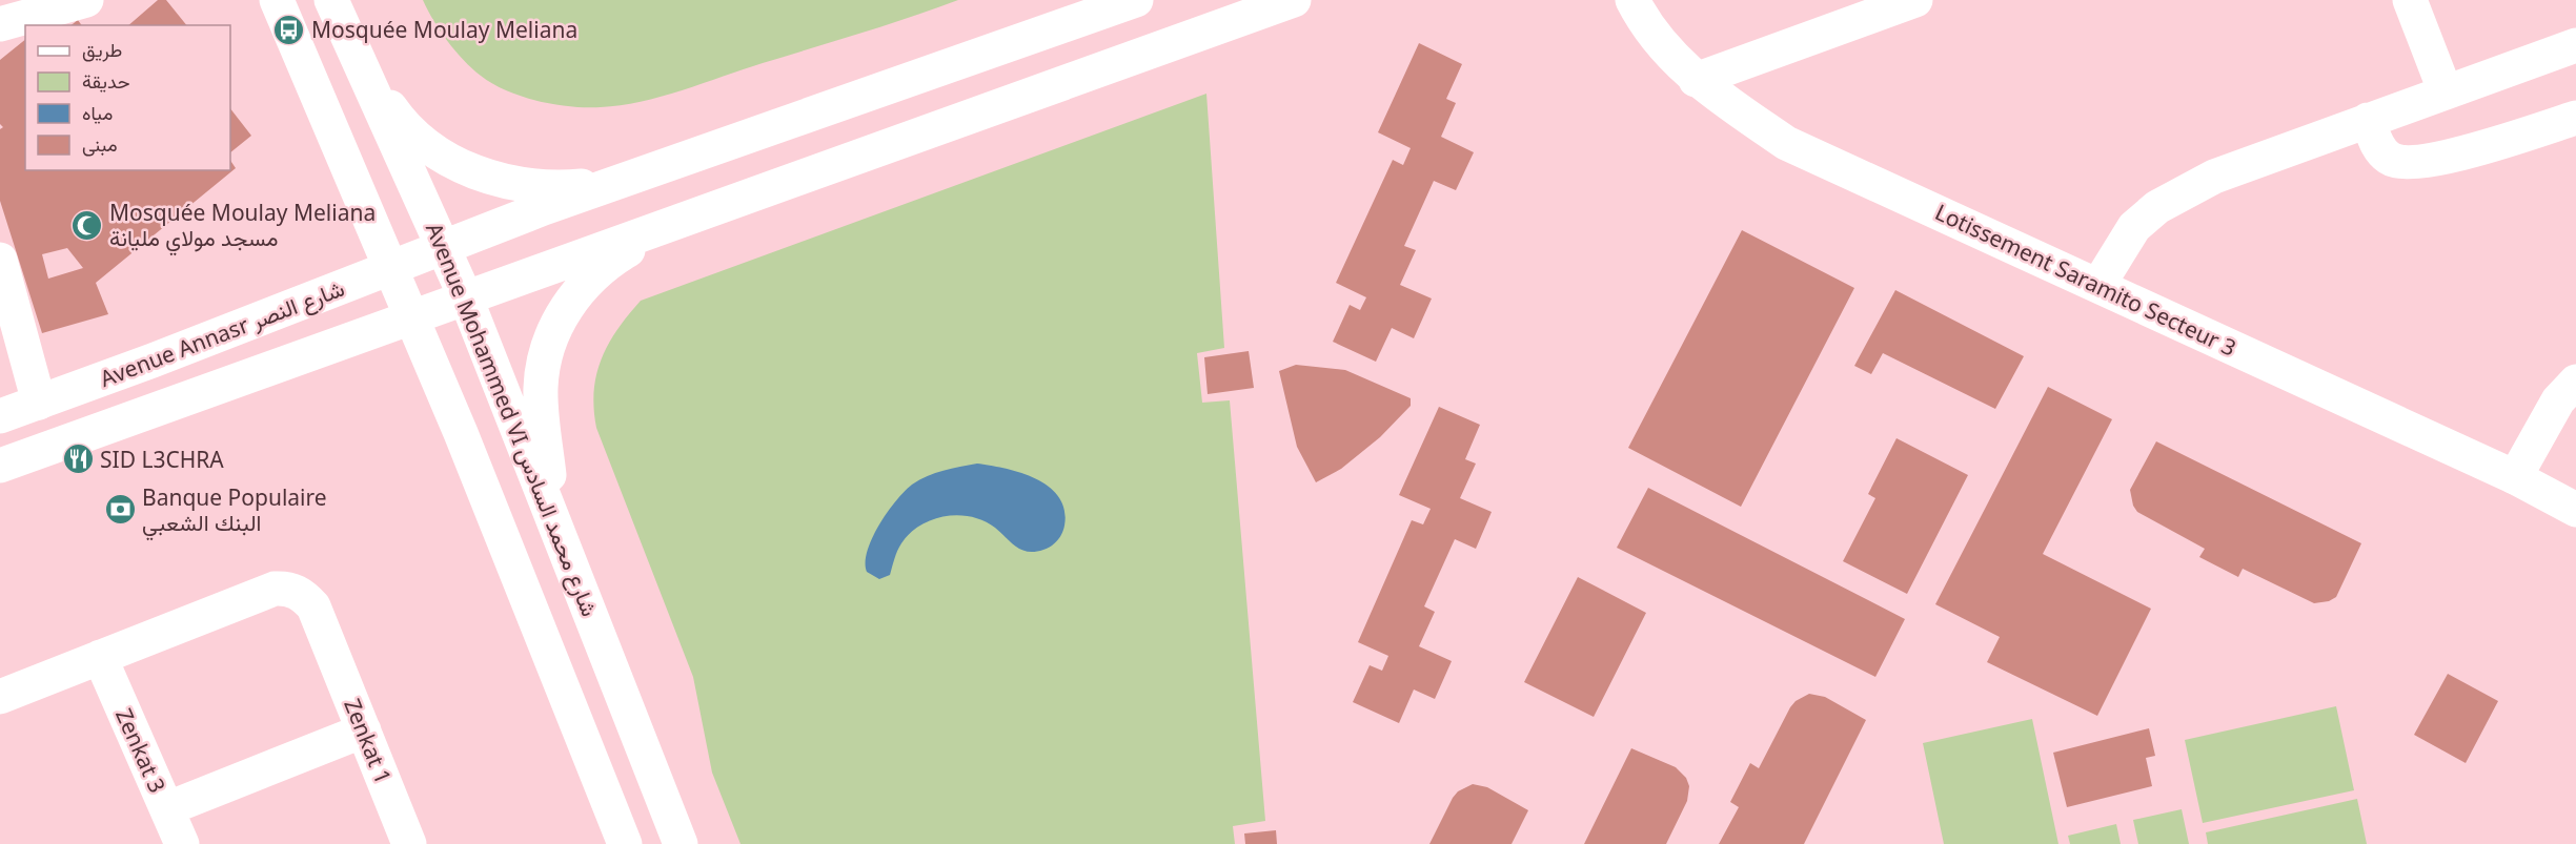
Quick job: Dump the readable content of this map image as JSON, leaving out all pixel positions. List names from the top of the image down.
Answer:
{
  "streets": {
    "main road": [
      "Lotissement Saramito Secteur 3",
      "Avenue Annasr شارع النصر",
      "Avenue Mohammed VI شارع محمد السادس",
      "Zenkat 1",
      "Zenkat 3"
    ]
  },
  "crossings": [
    ["Avenue Annasr شارع النصر", "Avenue Mohammed VI شارع محمد السادس"],
    ["Zenkat 1", "Zenkat 3"]
  ],
  "places": {
    "bus stop": ["Mosquée Moulay Meliana"],
    "mosque": ["Mosquée Moulay Meliana مسجد مولاي مليانة"],
    "restaurant": ["SID L3CHRA"],
    "bank": ["Banque Populaire البنك الشعبي"]
  },
  "legend": [
    "طريق",
    "حديقة",
    "مياه",
    "مبنى"
  ]
}
